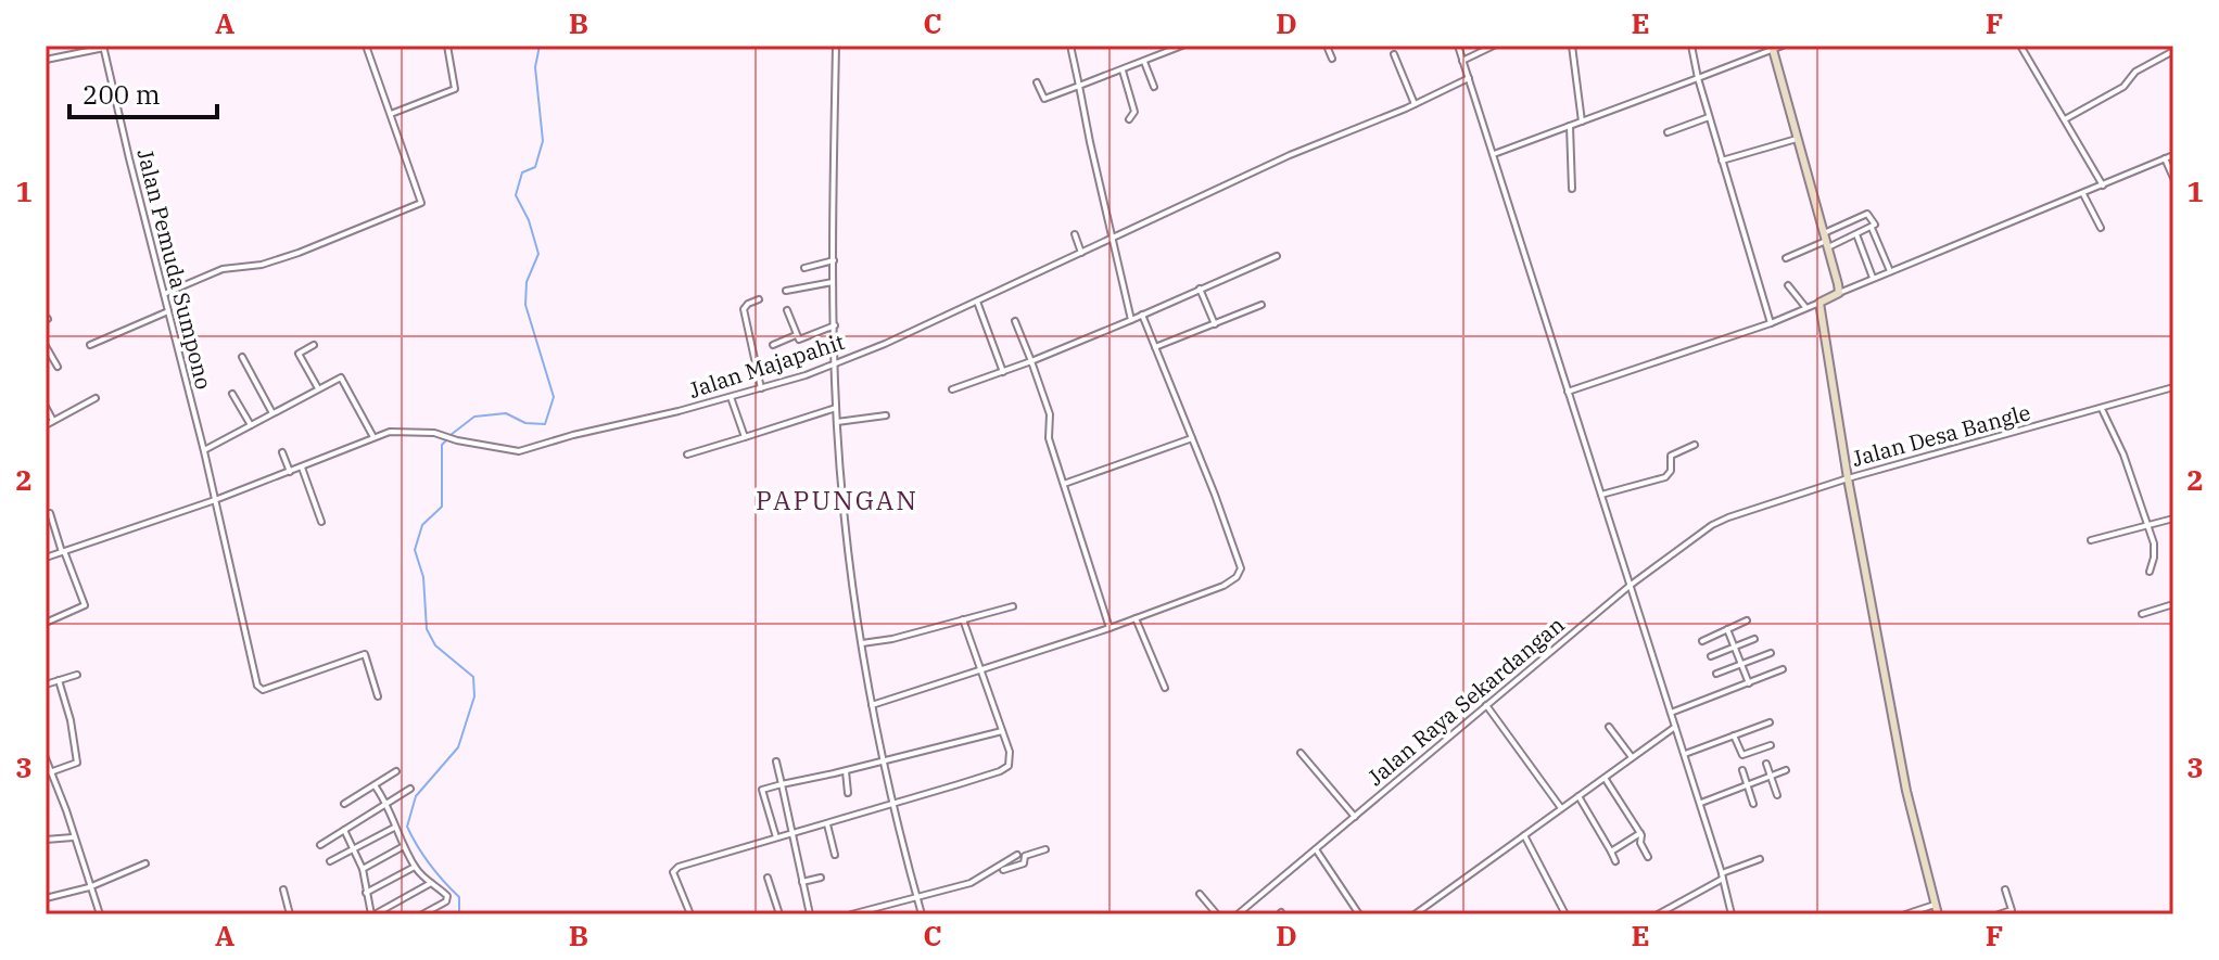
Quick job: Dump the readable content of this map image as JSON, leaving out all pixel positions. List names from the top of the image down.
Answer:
{
  "streets": {
    "street": [
      "Jalan Pemuda Sumpono",
      "Jalan Majapahit",
      "Jalan Desa Bangle",
      "Jalan Raya Sekardangan"
    ]
  },
  "crossings": [
    ["Jalan Pemuda Sumpono", "Jalan Majapahit"],
    ["Jalan Desa Bangle", "Jalan Raya Sekardangan"]
  ],
  "districts": ["PAPUNGAN"],
  "scale_bar": "200 m",
  "grid": {
    "columns": [
      "A",
      "B",
      "C",
      "D",
      "E",
      "F"
    ],
    "rows": ["1", "2", "3"]
  }
}
